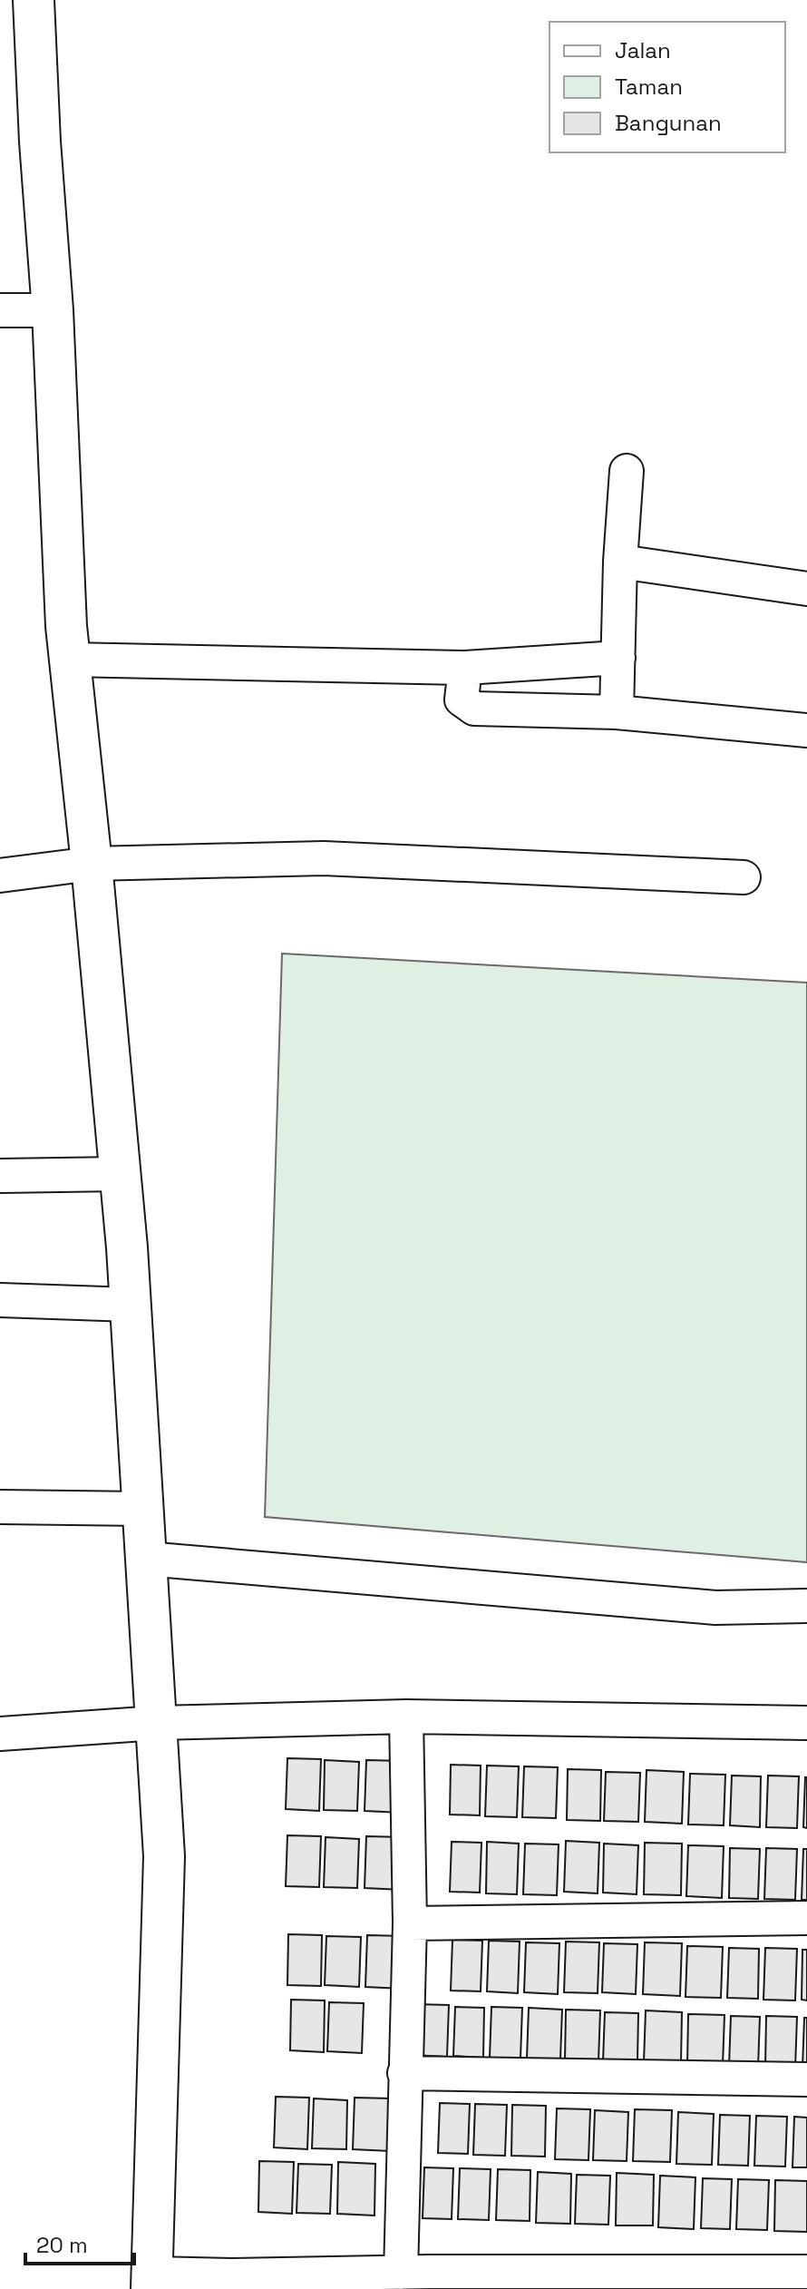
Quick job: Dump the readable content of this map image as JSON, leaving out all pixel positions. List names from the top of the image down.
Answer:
{
  "legend": ["Jalan", "Taman", "Bangunan"],
  "scale_bar": "20 m"
}
